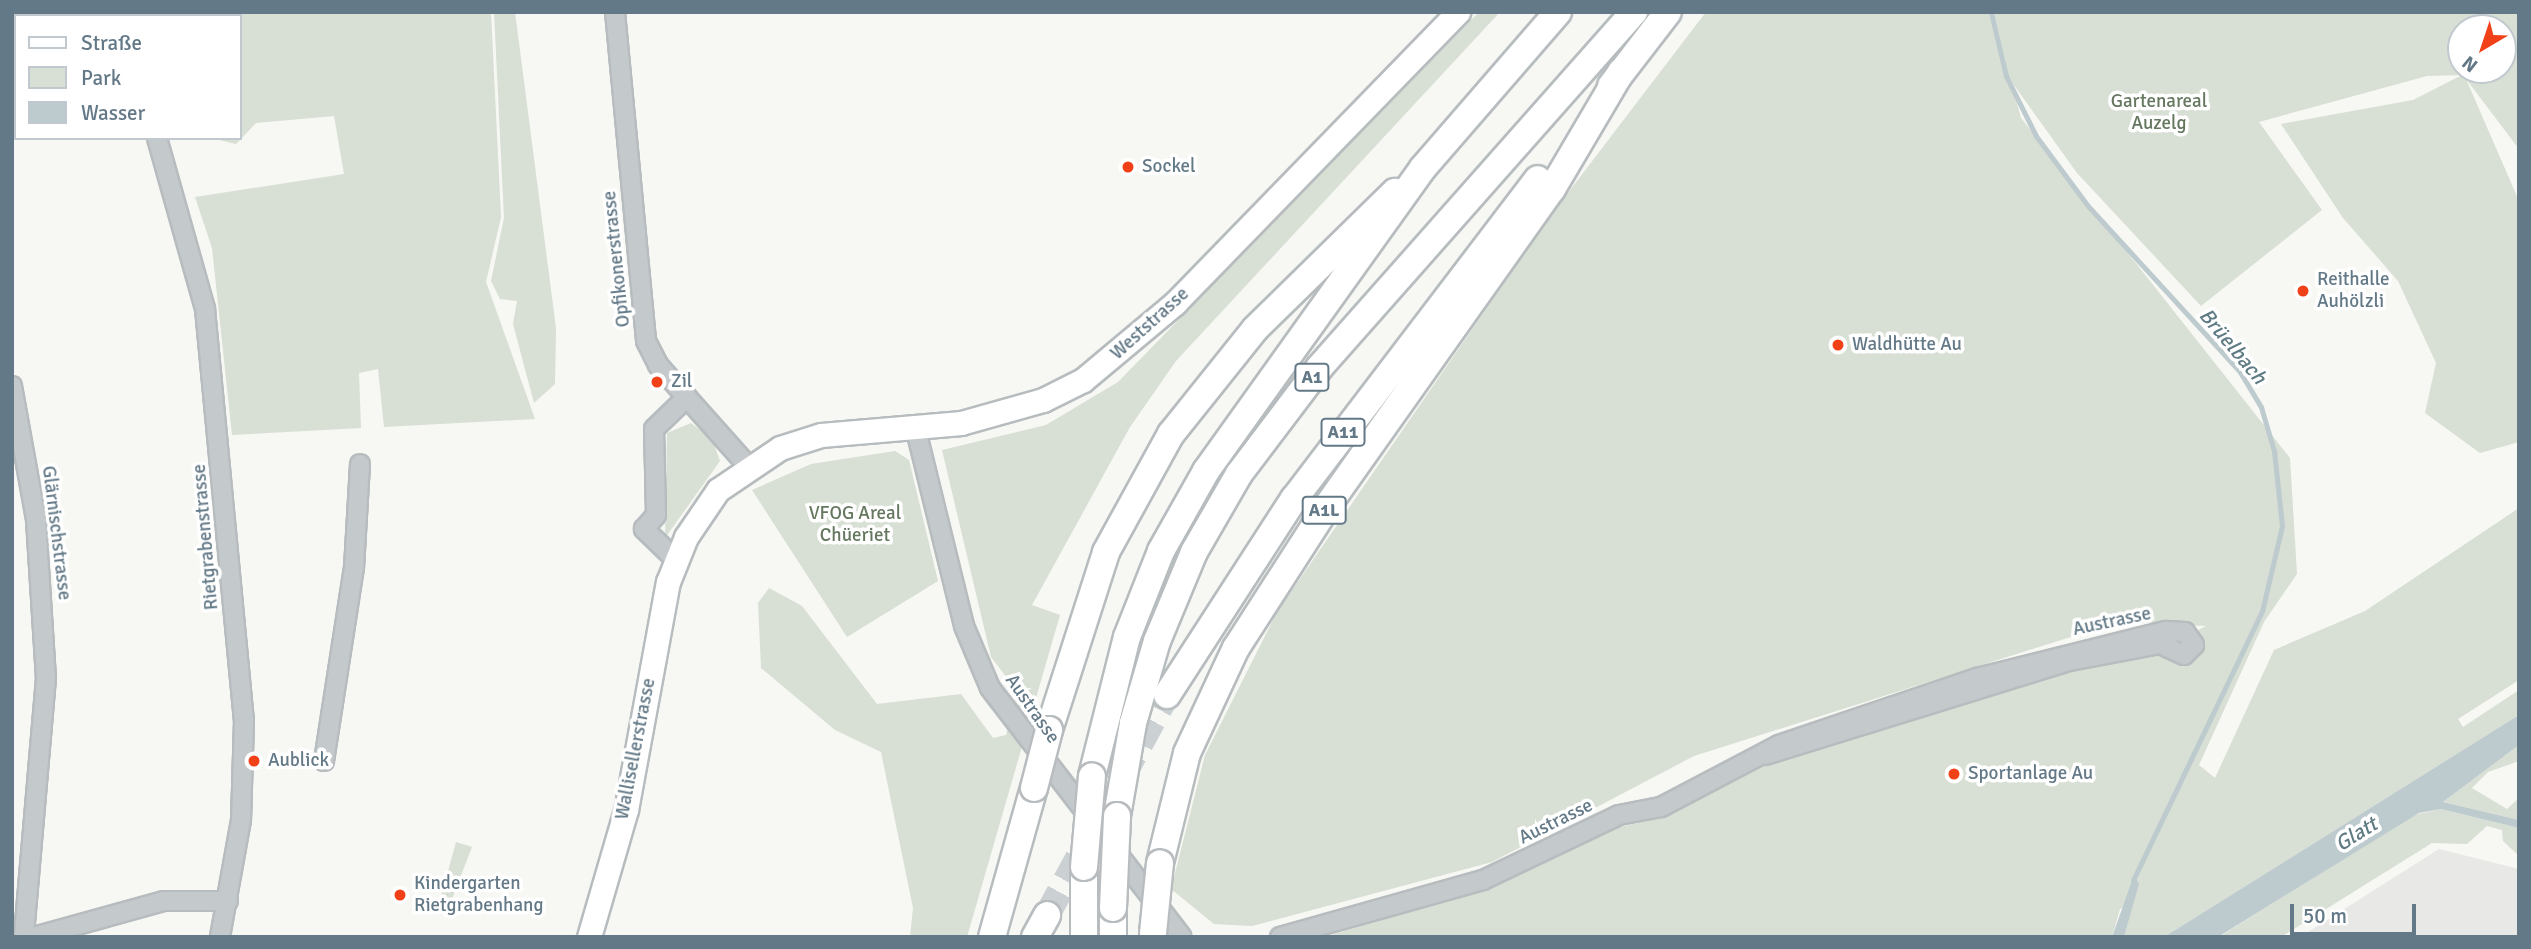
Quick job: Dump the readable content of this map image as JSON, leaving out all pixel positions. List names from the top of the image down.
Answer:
{
  "streets": {
    "highway": ["A1", "A11", "A1L"],
    "main road": ["Weststrasse", "Wallisellerstrasse"],
    "street": [
      "Opfikonerstrasse",
      "Glärnischstrasse",
      "Rietgrabenstrasse",
      "Austrasse"
    ]
  },
  "crossings": [
    ["Opfikonerstrasse", "Weststrasse"],
    ["Opfikonerstrasse", "Wallisellerstrasse"],
    ["Weststrasse", "Austrasse"],
    ["Weststrasse", "Wallisellerstrasse"],
    ["A11", "A1L"]
  ],
  "water": ["Brüelbach", "Glatt"],
  "parks": ["Gartenareal Auzelg", "VFOG Areal Chüeriet"],
  "places": [
    "Sockel",
    "Reithalle Auhölzli",
    "Waldhütte Au",
    "Zil",
    "Aublick",
    "Sportanlage Au",
    "Kindergarten Rietgrabenhang"
  ],
  "legend": ["Straße", "Park", "Wasser"],
  "scale_bar": "50 m",
  "north": "bottom left"
}
